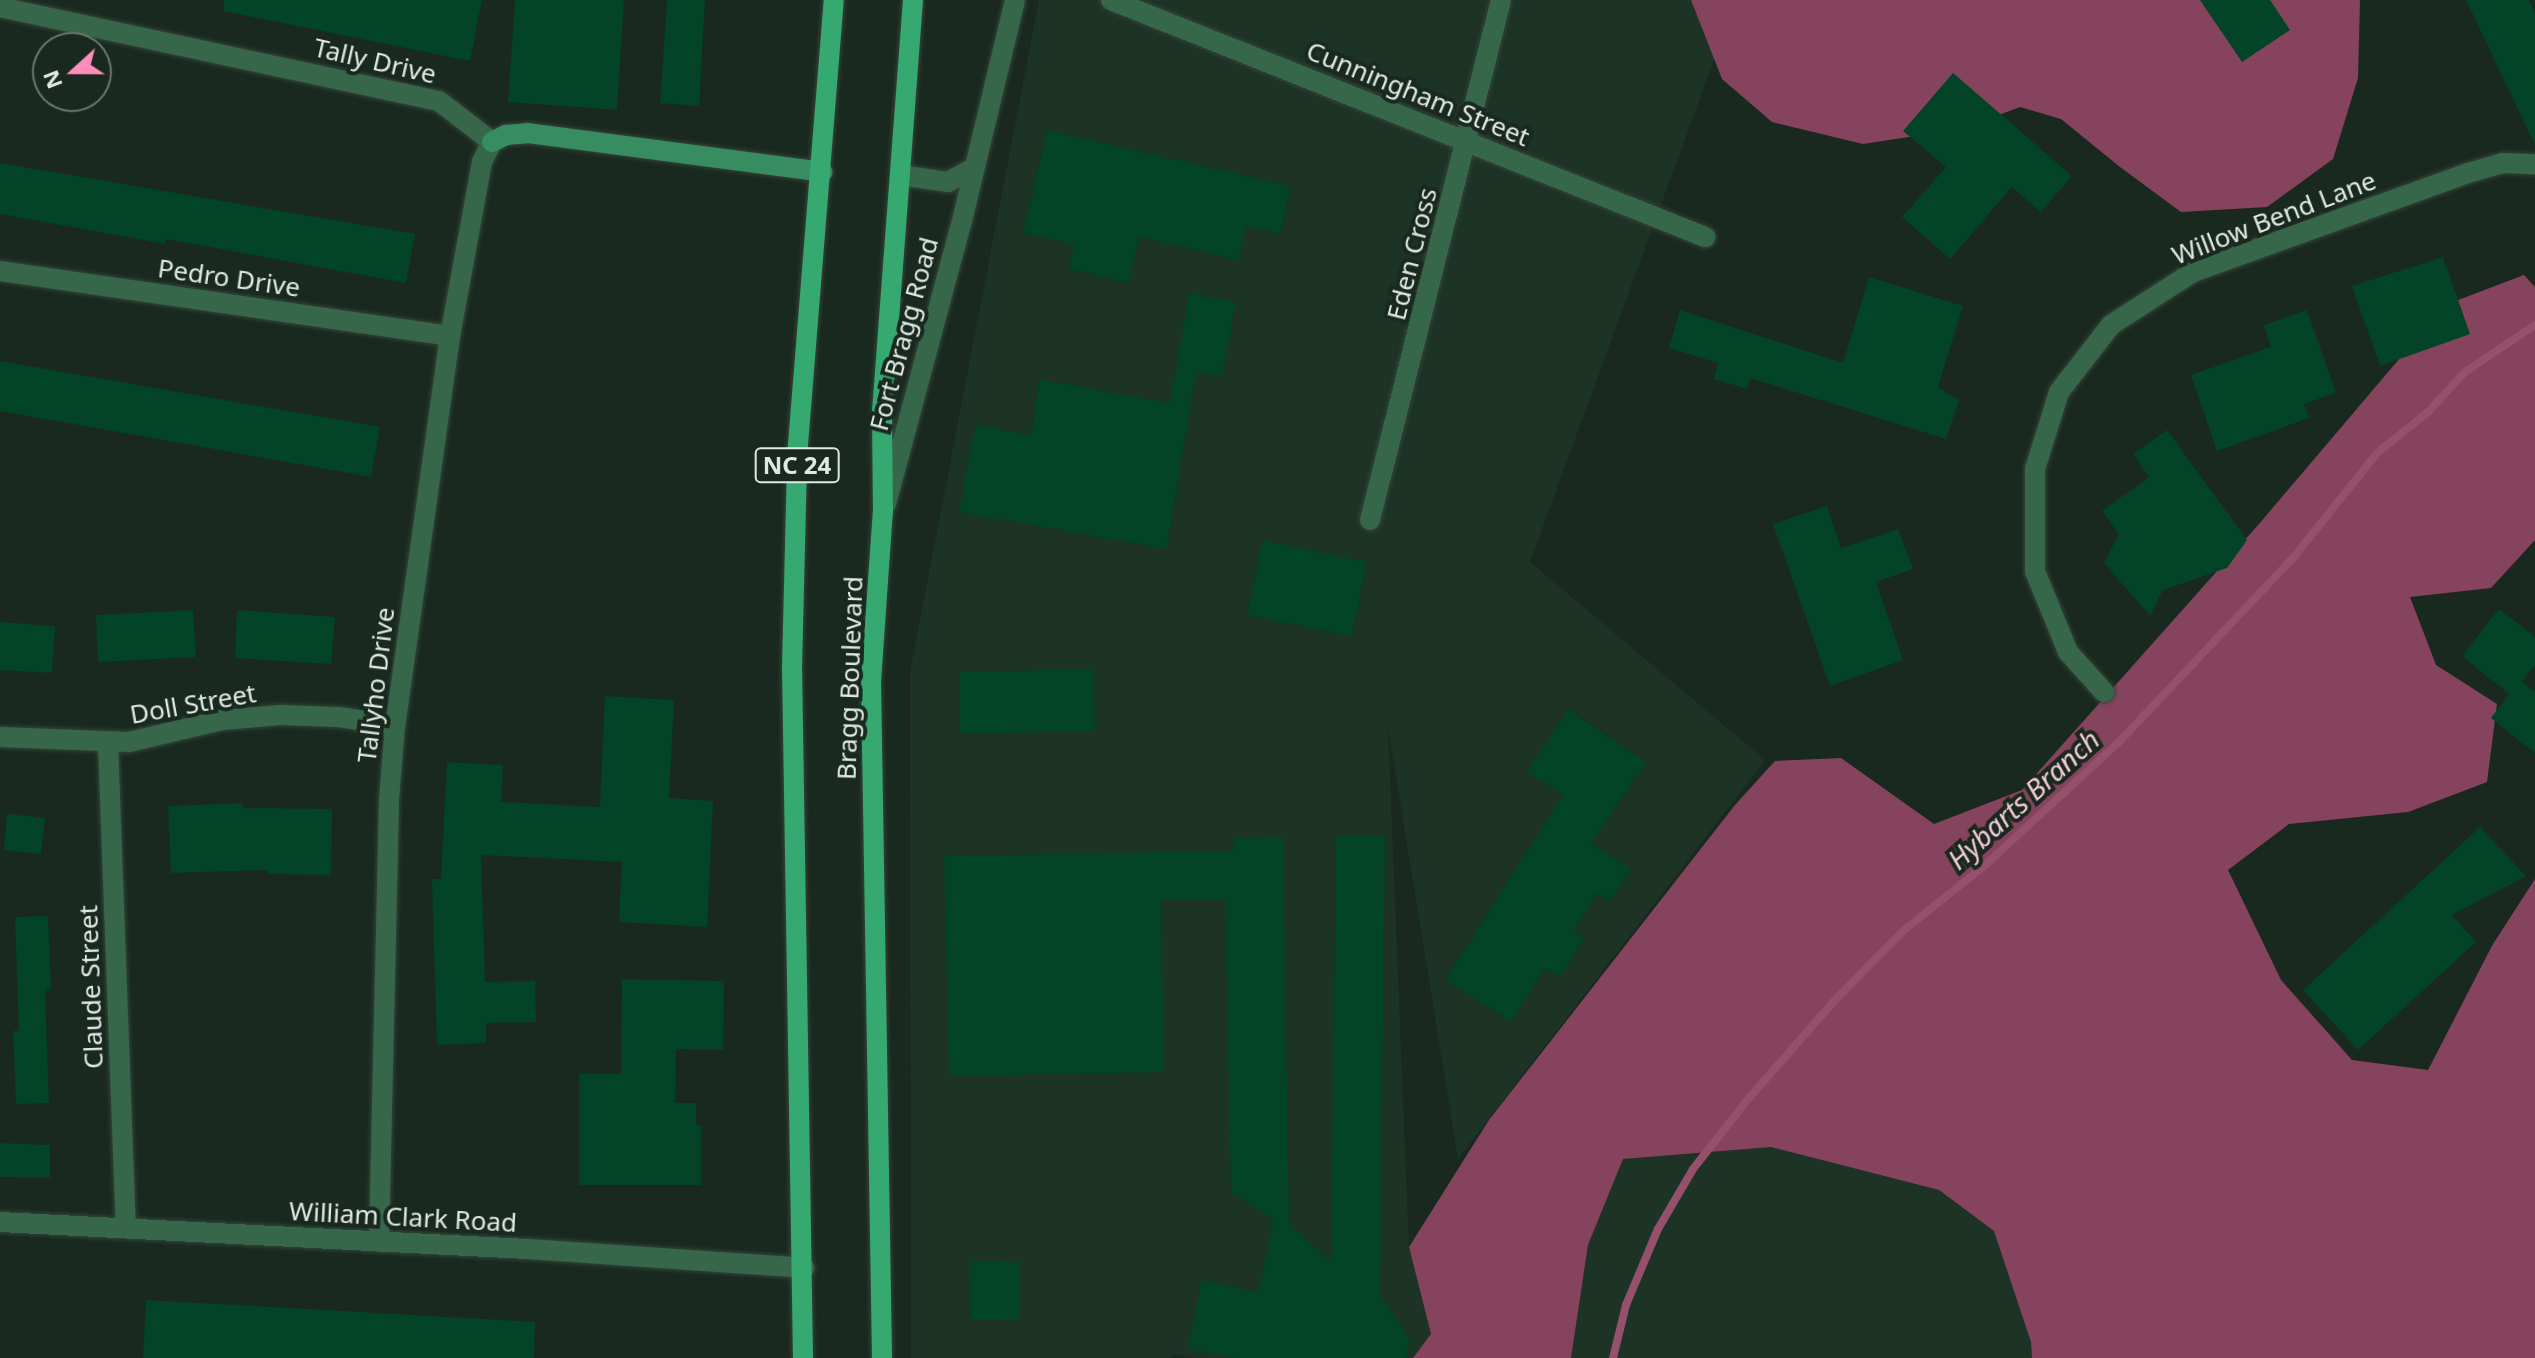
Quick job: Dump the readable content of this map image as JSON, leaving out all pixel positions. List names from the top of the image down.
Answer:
{
  "streets": {
    "main road": ["NC 24", "Bragg Boulevard"],
    "street": [
      "Tally Drive",
      "Cunningham Street",
      "Willow Bend Lane",
      "Eden Cross",
      "Pedro Drive",
      "Fort Bragg Road",
      "Tallyho Drive",
      "Doll Street",
      "Claude Street",
      "William Clark Road"
    ]
  },
  "crossings": [
    ["Tally Drive", "Tallyho Drive"],
    ["Cunningham Street", "Eden Cross"],
    ["Pedro Drive", "Tallyho Drive"],
    ["Fort Bragg Road", "Bragg Boulevard"],
    ["Bragg Boulevard", "William Clark Road"],
    ["Tallyho Drive", "Doll Street"],
    ["Tallyho Drive", "William Clark Road"],
    ["Doll Street", "Claude Street"],
    ["Claude Street", "William Clark Road"]
  ],
  "water": ["Hybarts Branch"],
  "north": "left"
}
